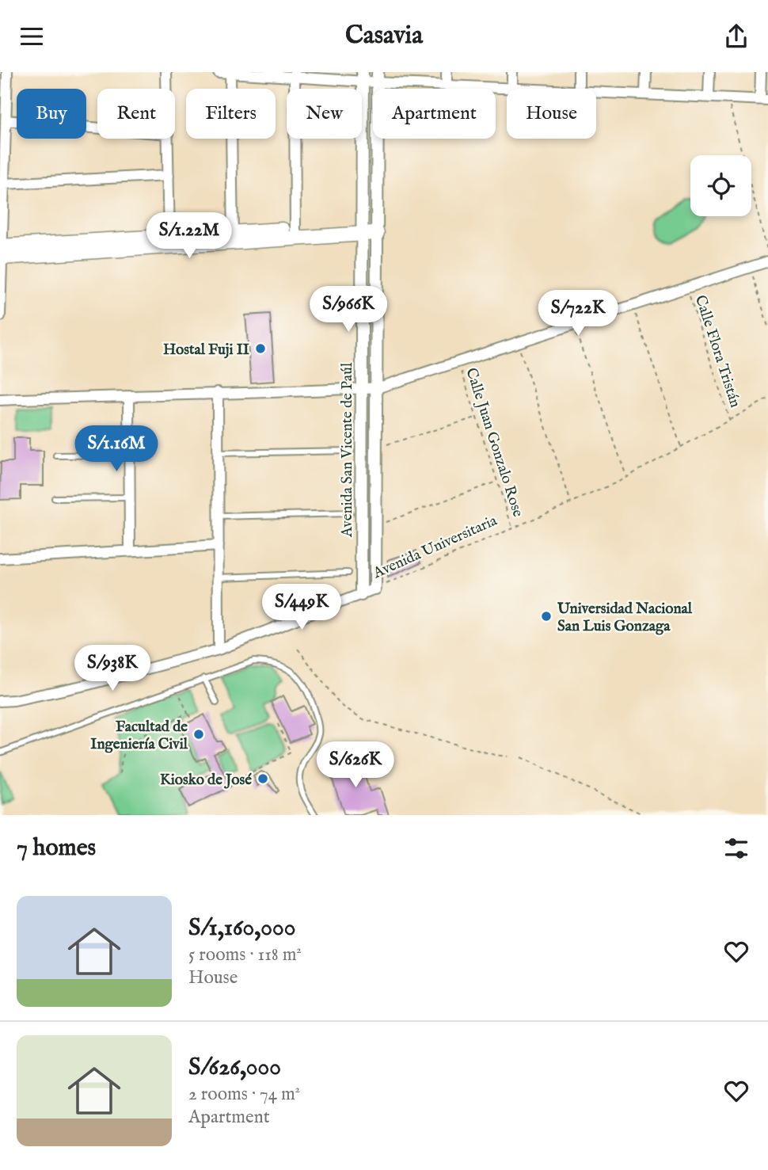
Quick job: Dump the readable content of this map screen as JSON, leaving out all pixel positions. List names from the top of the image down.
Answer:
{
  "streets": {
    "street": ["Avenida San Vicente de Paúl", "Avenida Universitaria"],
    "path": ["Calle Flora Tristán", "Calle Juan Gonzalo Rose"]
  },
  "crossings": [
    ["Calle Flora Tristán", "Avenida Universitaria"],
    ["Calle Juan Gonzalo Rose", "Avenida Universitaria"],
    ["Avenida San Vicente de Paúl", "Avenida Universitaria"]
  ],
  "places": [
    "Hostal Fuji II",
    "Universidad Nacional San Luis Gonzaga",
    "Facultad de Ingeniería Civil",
    "Kiosko de José"
  ],
  "page": {
    "header": "Casavia",
    "chip": [
      "Buy",
      "Rent",
      "Filters",
      "New",
      "Apartment",
      "House"
    ],
    "price": [
      "S/1.22M",
      "S/966K",
      "S/722K",
      "S/1.16M",
      "S/449K",
      "S/938K",
      "S/626K"
    ],
    "heading": "7 homes",
    "list": [
      {
        "name": "S/1,160,000",
        "note": "5 rooms · 118 m² · House"
      },
      {
        "name": "S/626,000",
        "note": "2 rooms · 74 m² · Apartment"
      }
    ]
  }
}
